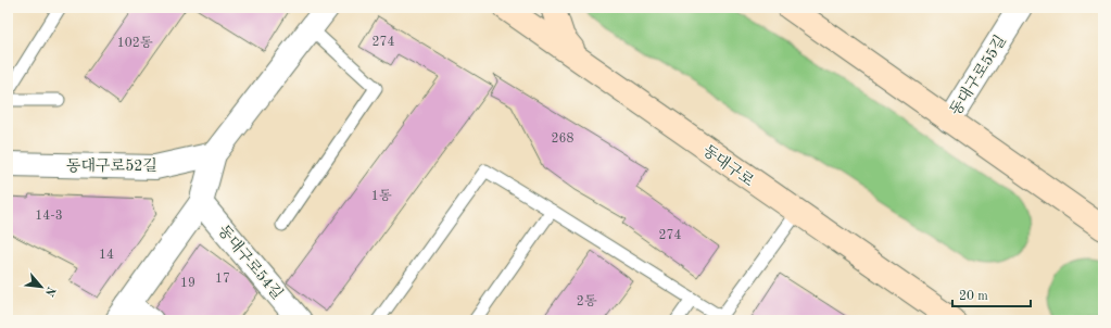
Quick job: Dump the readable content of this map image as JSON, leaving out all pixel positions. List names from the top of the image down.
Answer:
{
  "streets": {
    "main road": ["동대구로"],
    "street": ["동대구로55길", "동대구로52길", "동대구로54길"]
  },
  "house_numbers": [
    "274",
    "102동",
    "268",
    "1동",
    "14-3",
    "274",
    "14",
    "17",
    "19",
    "2동"
  ],
  "scale_bar": "20 m",
  "north": "bottom right"
}
